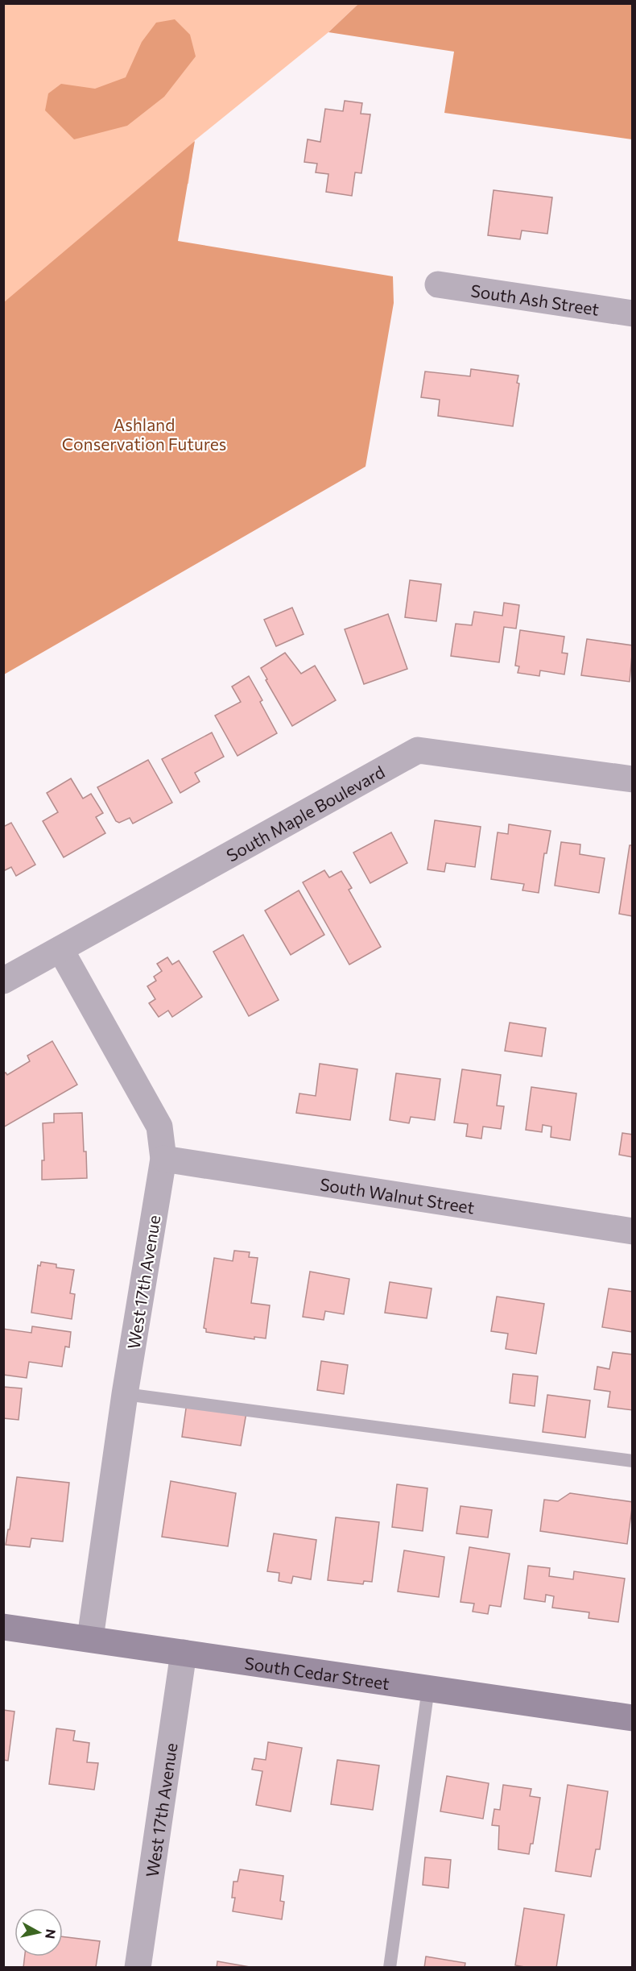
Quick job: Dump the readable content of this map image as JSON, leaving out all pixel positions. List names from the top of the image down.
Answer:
{
  "streets": {
    "main road": ["South Cedar Street"],
    "street": [
      "South Ash Street",
      "South Maple Boulevard",
      "South Walnut Street",
      "West 17th Avenue"
    ]
  },
  "crossings": [
    ["South Maple Boulevard", "West 17th Avenue"],
    ["South Walnut Street", "West 17th Avenue"],
    ["West 17th Avenue", "South Cedar Street"]
  ],
  "parks": ["Ashland Conservation Futures"],
  "north": "right"
}
